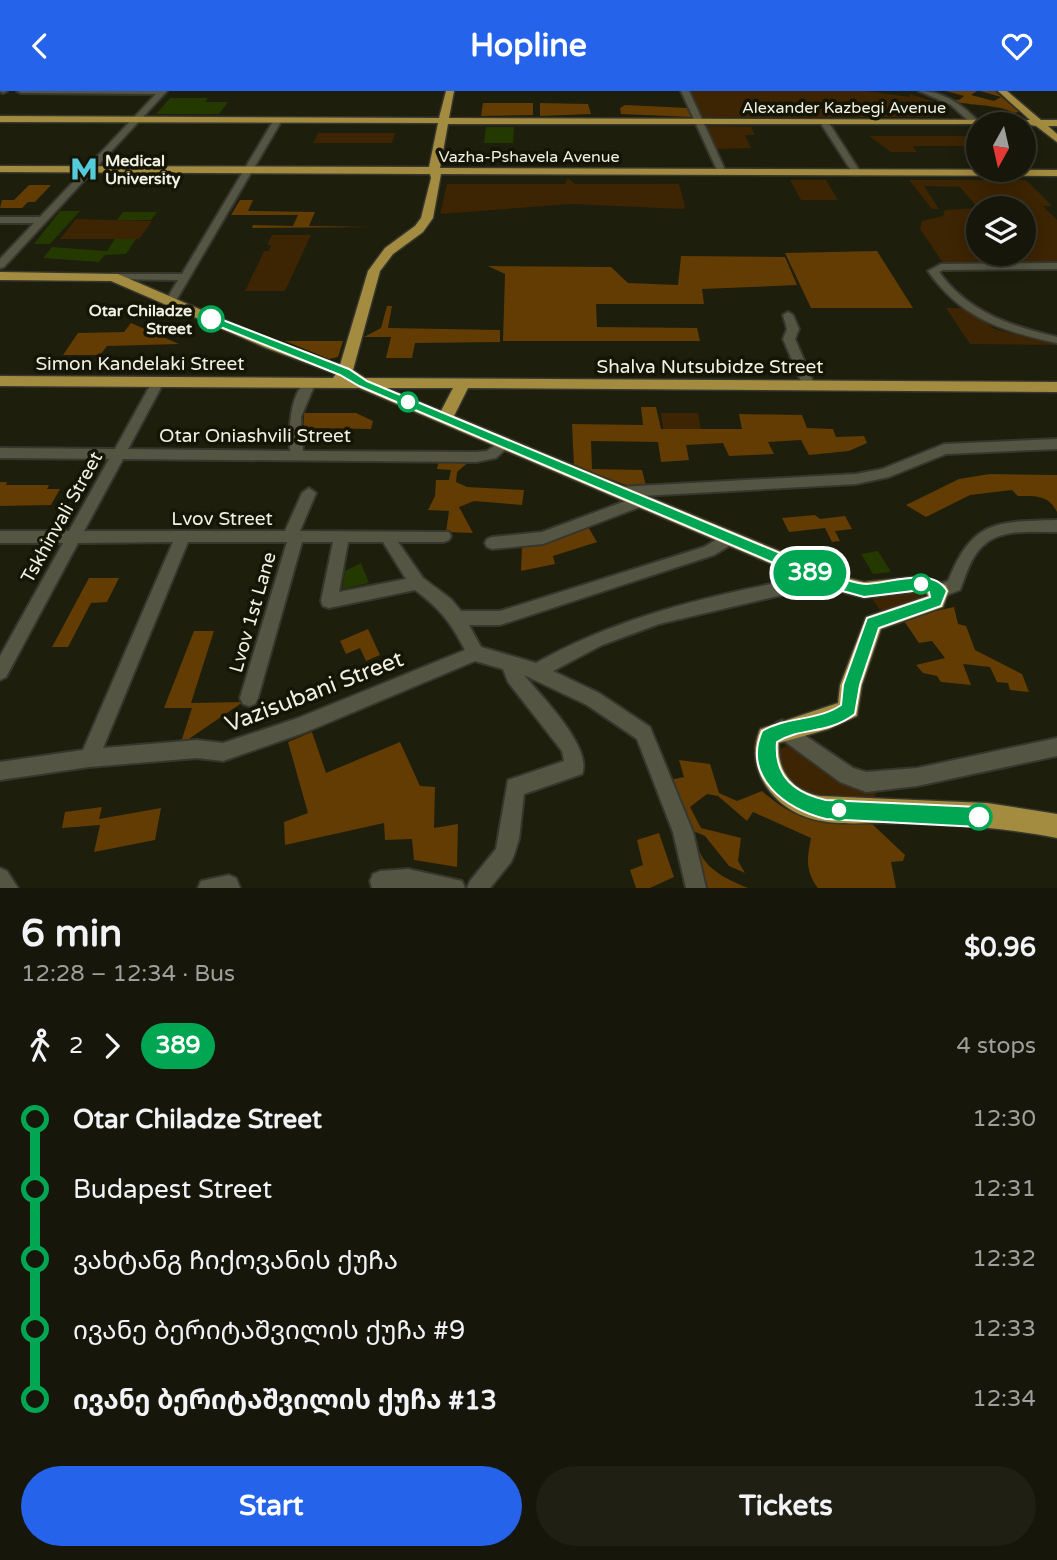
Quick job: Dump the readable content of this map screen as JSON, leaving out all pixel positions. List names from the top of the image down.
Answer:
{
  "streets": {
    "main road": [
      "Alexander Kazbegi Avenue",
      "Vazha-Pshavela Avenue",
      "Simon Kandelaki Street",
      "Shalva Nutsubidze Street"
    ],
    "street": [
      "Otar Oniashvili Street",
      "Tskhinvali Street",
      "Lvov Street",
      "Lvov 1st Lane",
      "Vazisubani Street"
    ]
  },
  "crossings": [
    ["Simon Kandelaki Street", "Shalva Nutsubidze Street"],
    ["Simon Kandelaki Street", "Tskhinvali Street"],
    ["Otar Oniashvili Street", "Tskhinvali Street"],
    ["Tskhinvali Street", "Lvov Street"],
    ["Lvov Street", "Lvov 1st Lane"]
  ],
  "places": {
    "metro station": ["Medical University"],
    "other": ["Otar Chiladze Street"]
  },
  "lines": ["bus line 389"],
  "north": "bottom",
  "page": {
    "header": "Hopline",
    "on_map": "389",
    "heading": ["6 min", "12:28 – 12:34 · Bus", "$0.96"],
    "legs": ["2", "389", "4 stops"],
    "list": [
      {
        "name": "Otar Chiladze Street",
        "value": "12:30"
      },
      {
        "name": "Budapest Street",
        "value": "12:31"
      },
      {
        "name": "ვახტანგ ჩიქოვანის ქუჩა",
        "value": "12:32"
      },
      {
        "name": "ივანე ბერიტაშვილის ქუჩა #9",
        "value": "12:33"
      },
      {
        "name": "ივანე ბერიტაშვილის ქუჩა #13",
        "value": "12:34"
      }
    ],
    "buttons": ["Start", "Tickets"]
  }
}
